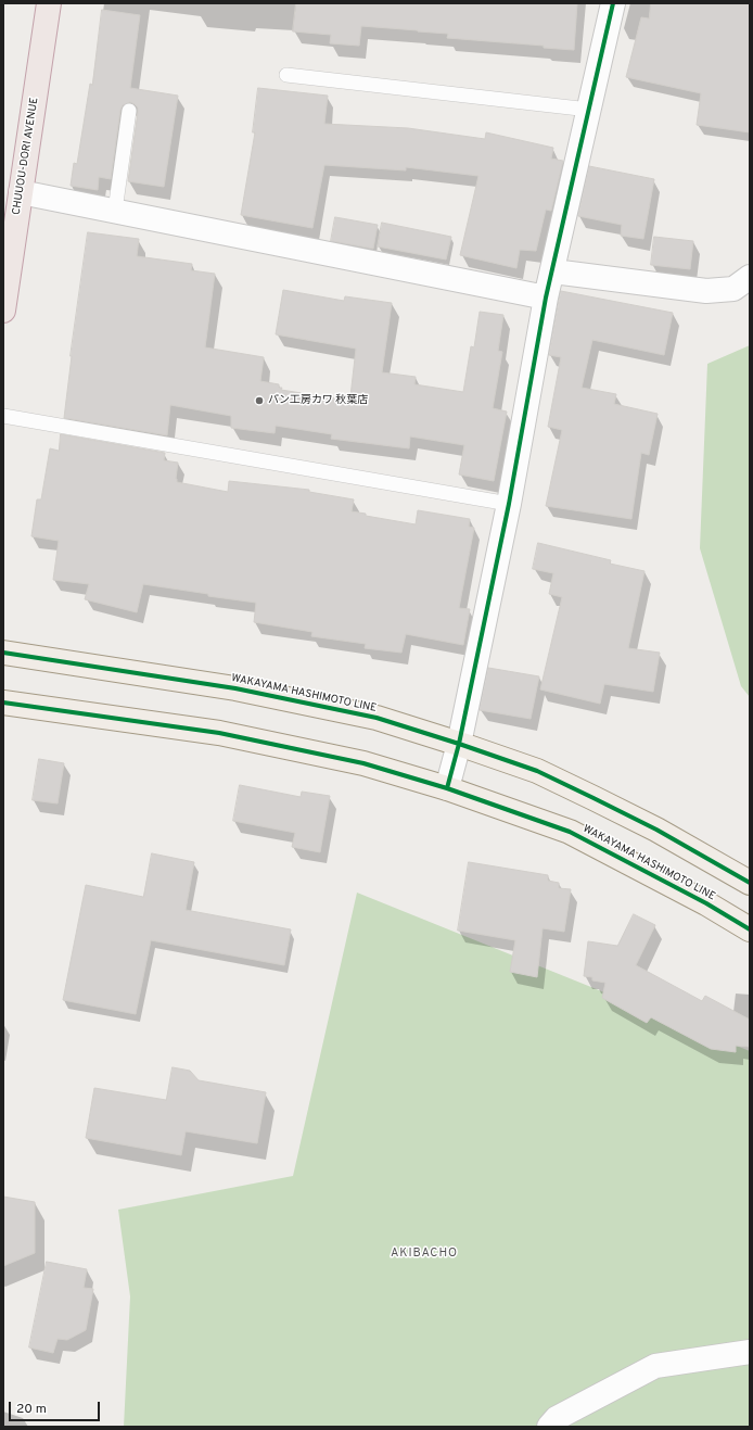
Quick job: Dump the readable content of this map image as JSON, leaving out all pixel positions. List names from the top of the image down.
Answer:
{
  "streets": {
    "highway": ["CHUUOU-DORI AVENUE"],
    "main road": ["WAKAYAMA HASHIMOTO LINE"]
  },
  "districts": ["AKIBACHO"],
  "places": ["パン工房カワ 秋葉店"],
  "scale_bar": "20 m"
}
